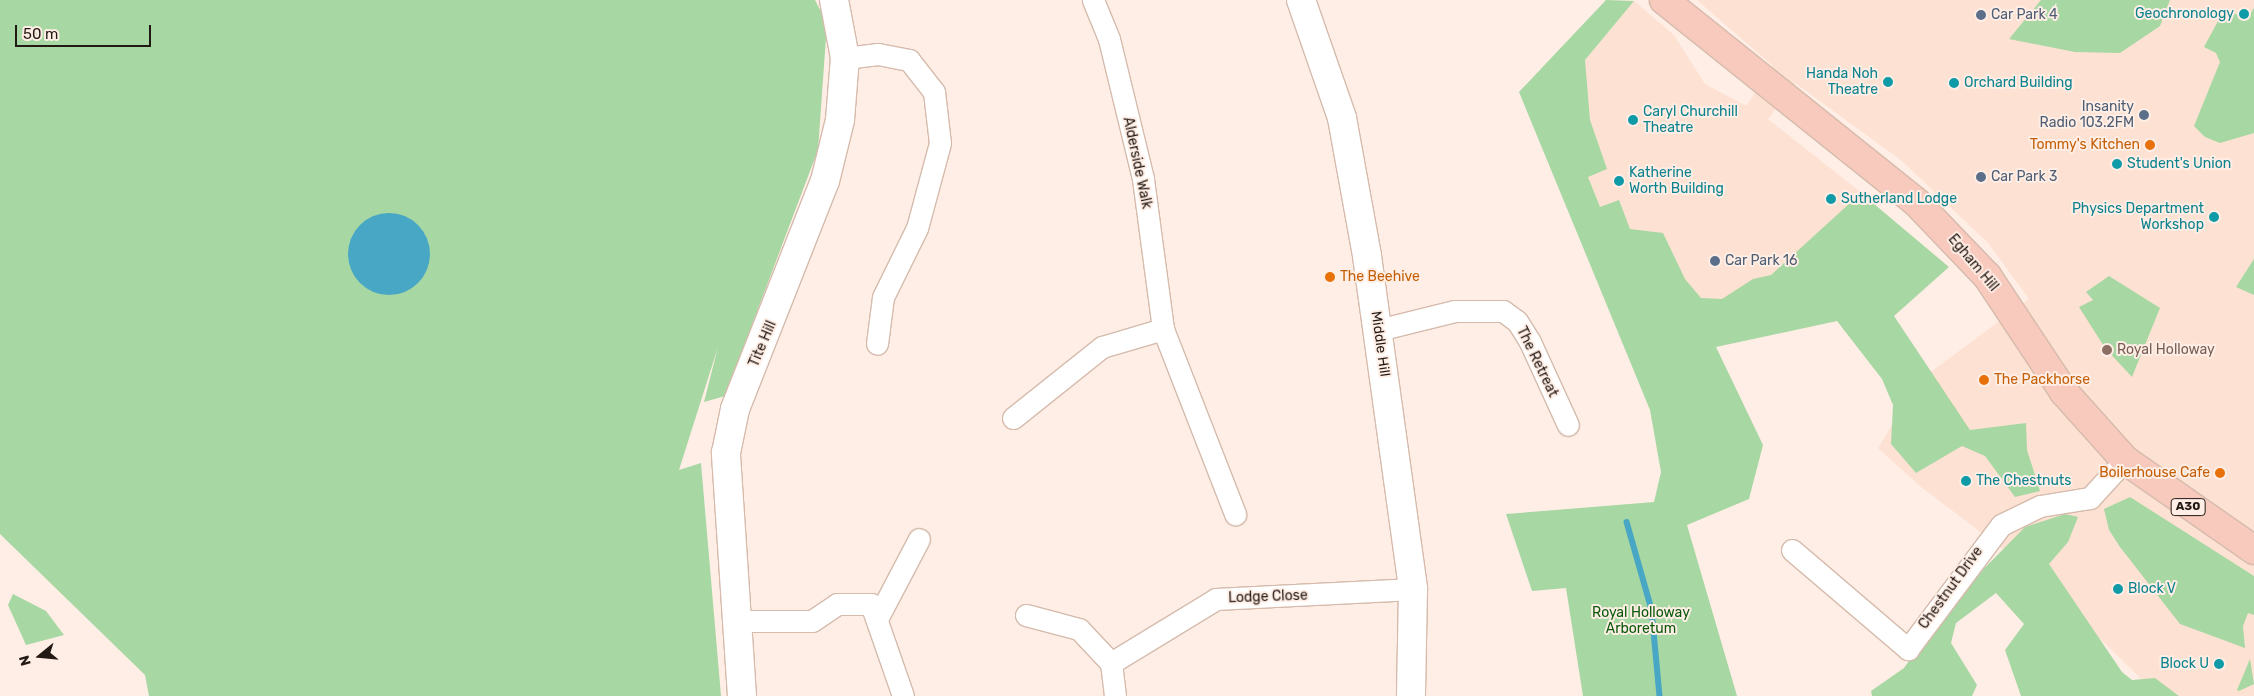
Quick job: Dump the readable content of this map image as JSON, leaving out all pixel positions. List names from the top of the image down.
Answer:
{
  "streets": {
    "main road": ["Egham Hill", "A30"],
    "street": [
      "Alderside Walk",
      "Tite Hill",
      "Middle Hill",
      "The Retreat",
      "Chestnut Drive",
      "Lodge Close"
    ]
  },
  "crossings": [
    ["Egham Hill", "Chestnut Drive"],
    ["Middle Hill", "The Retreat"],
    ["Middle Hill", "Lodge Close"]
  ],
  "parks": ["Royal Holloway Arboretum"],
  "places": [
    "Geochronology",
    "Car Park 4",
    "Handa Noh Theatre",
    "Orchard Building",
    "Insanity Radio 103.2FM",
    "Caryl Churchill Theatre",
    "Tommy's Kitchen",
    "Student's Union",
    "Car Park 3",
    "Katherine Worth Building",
    "Sutherland Lodge",
    "Physics Department Workshop",
    "Car Park 16",
    "The Beehive",
    "Royal Holloway",
    "The Packhorse",
    "Boilerhouse Cafe",
    "The Chestnuts",
    "Block V",
    "Block U"
  ],
  "scale_bar": "50 m",
  "north": "left"
}
